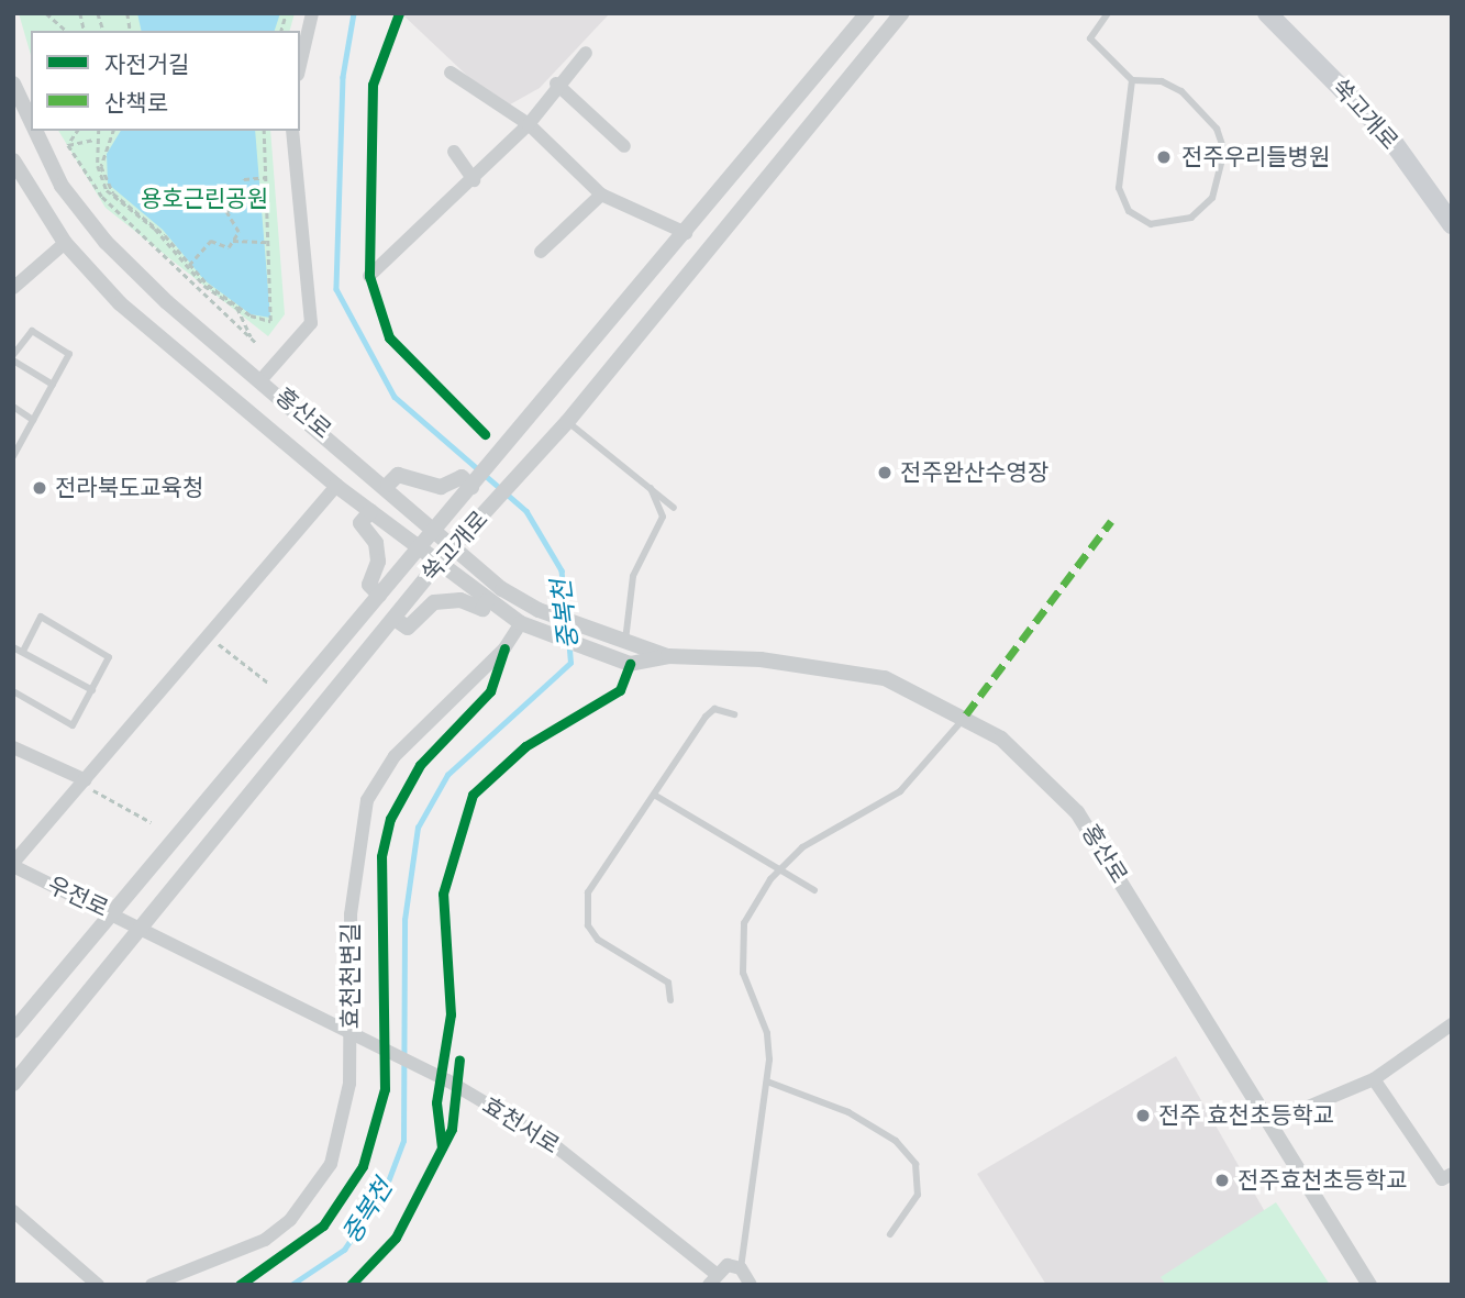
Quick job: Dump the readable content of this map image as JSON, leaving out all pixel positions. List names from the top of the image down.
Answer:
{
  "streets": {
    "main road": ["쑥고개로"],
    "street": [
      "홍산로",
      "우전로",
      "효천천변길",
      "효천서로"
    ]
  },
  "crossings": [
    ["쑥고개로", "홍산로"],
    ["쑥고개로", "우전로"],
    ["쑥고개로", "효천서로"],
    ["홍산로", "효천천변길"],
    ["우전로", "효천서로"],
    ["효천천변길", "효천서로"]
  ],
  "water": ["중복천"],
  "parks": ["용호근린공원"],
  "places": [
    "전주우리들병원",
    "전주완산수영장",
    "전라북도교육청",
    "전주 효천초등학교",
    "전주효천초등학교"
  ],
  "legend": ["자전거길", "산책로"]
}
